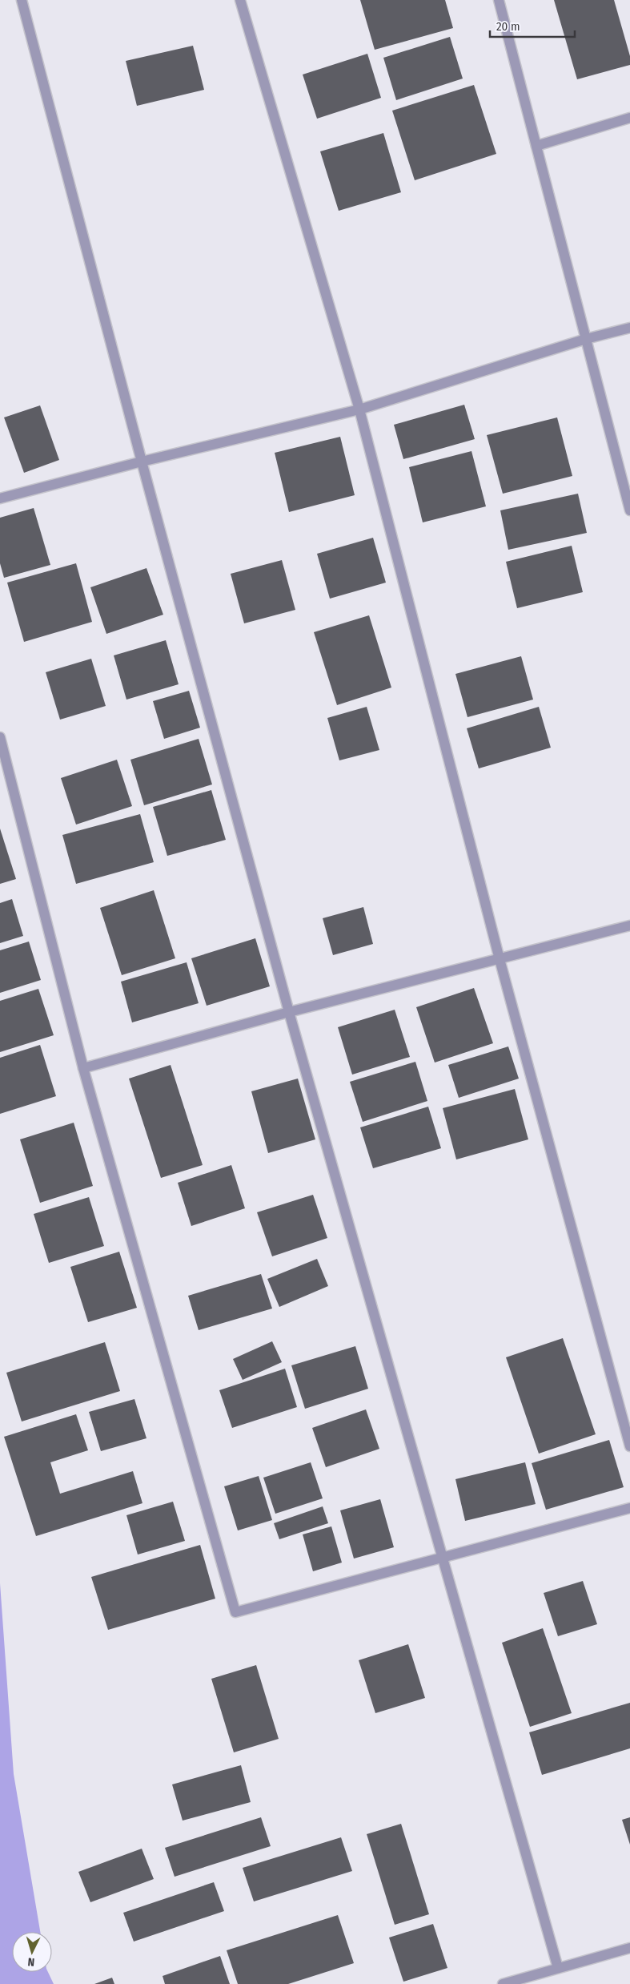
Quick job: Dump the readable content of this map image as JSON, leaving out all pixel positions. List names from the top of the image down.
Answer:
{
  "scale_bar": "20 m",
  "north": "bottom"
}
